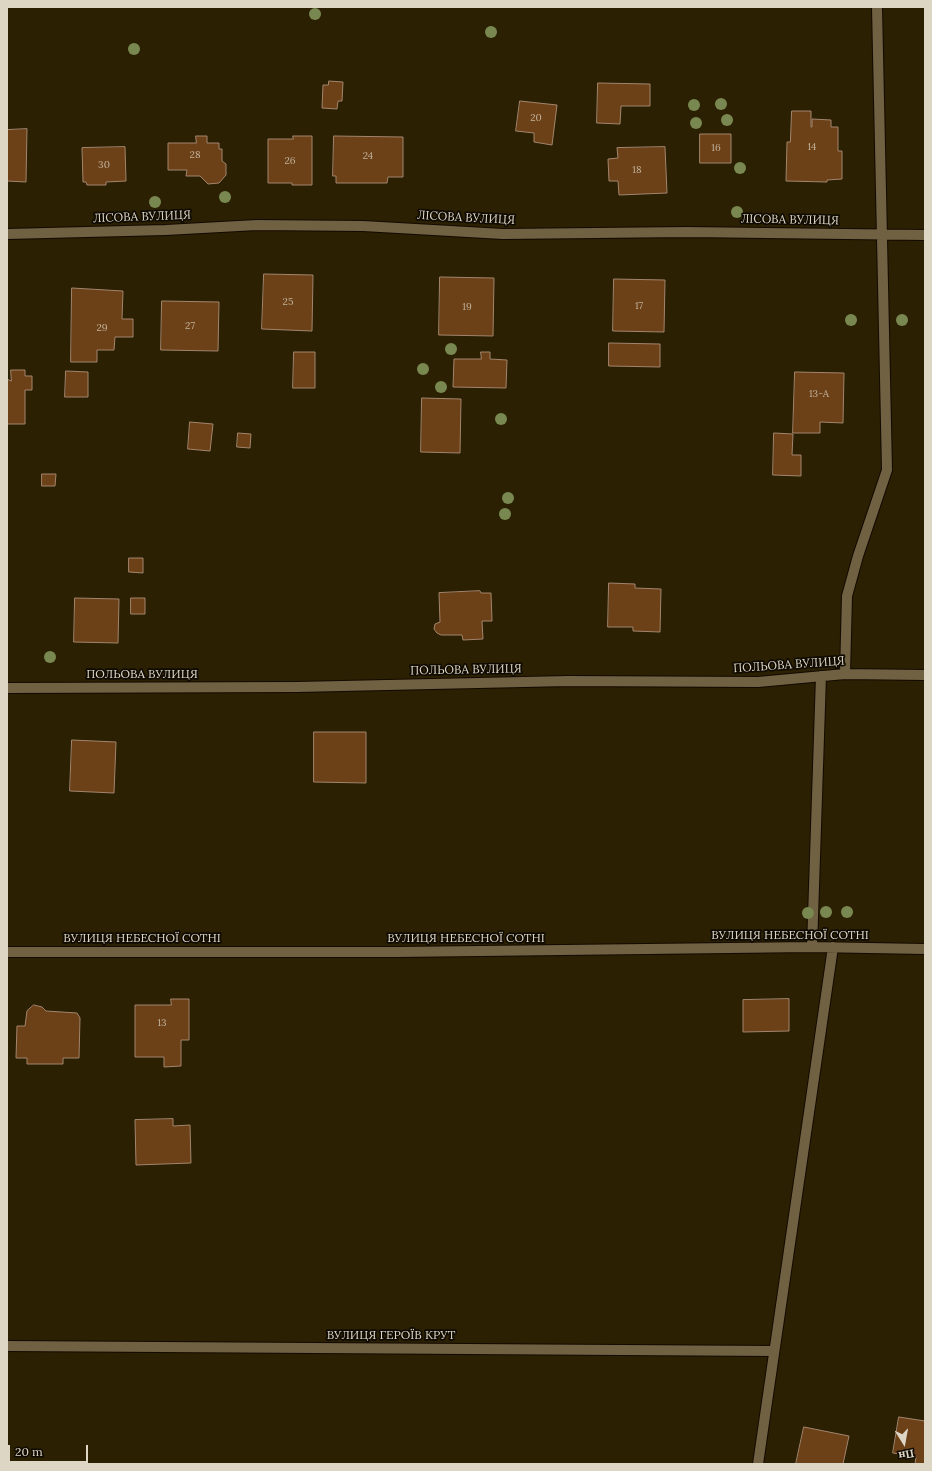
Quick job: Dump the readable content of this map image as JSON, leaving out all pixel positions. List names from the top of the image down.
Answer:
{
  "streets": {
    "street": [
      "ЛІСОВА ВУЛИЦЯ",
      "ПОЛЬОВА ВУЛИЦЯ",
      "ВУЛИЦЯ НЕБЕСНОЇ СОТНІ",
      "ВУЛИЦЯ ГЕРОЇВ КРУТ"
    ]
  },
  "house_numbers": [
    "20",
    "14",
    "16",
    "28",
    "24",
    "26",
    "30",
    "18",
    "25",
    "17",
    "19",
    "27",
    "29",
    "13-А",
    "13"
  ],
  "scale_bar": "20 m",
  "north": "bottom"
}
